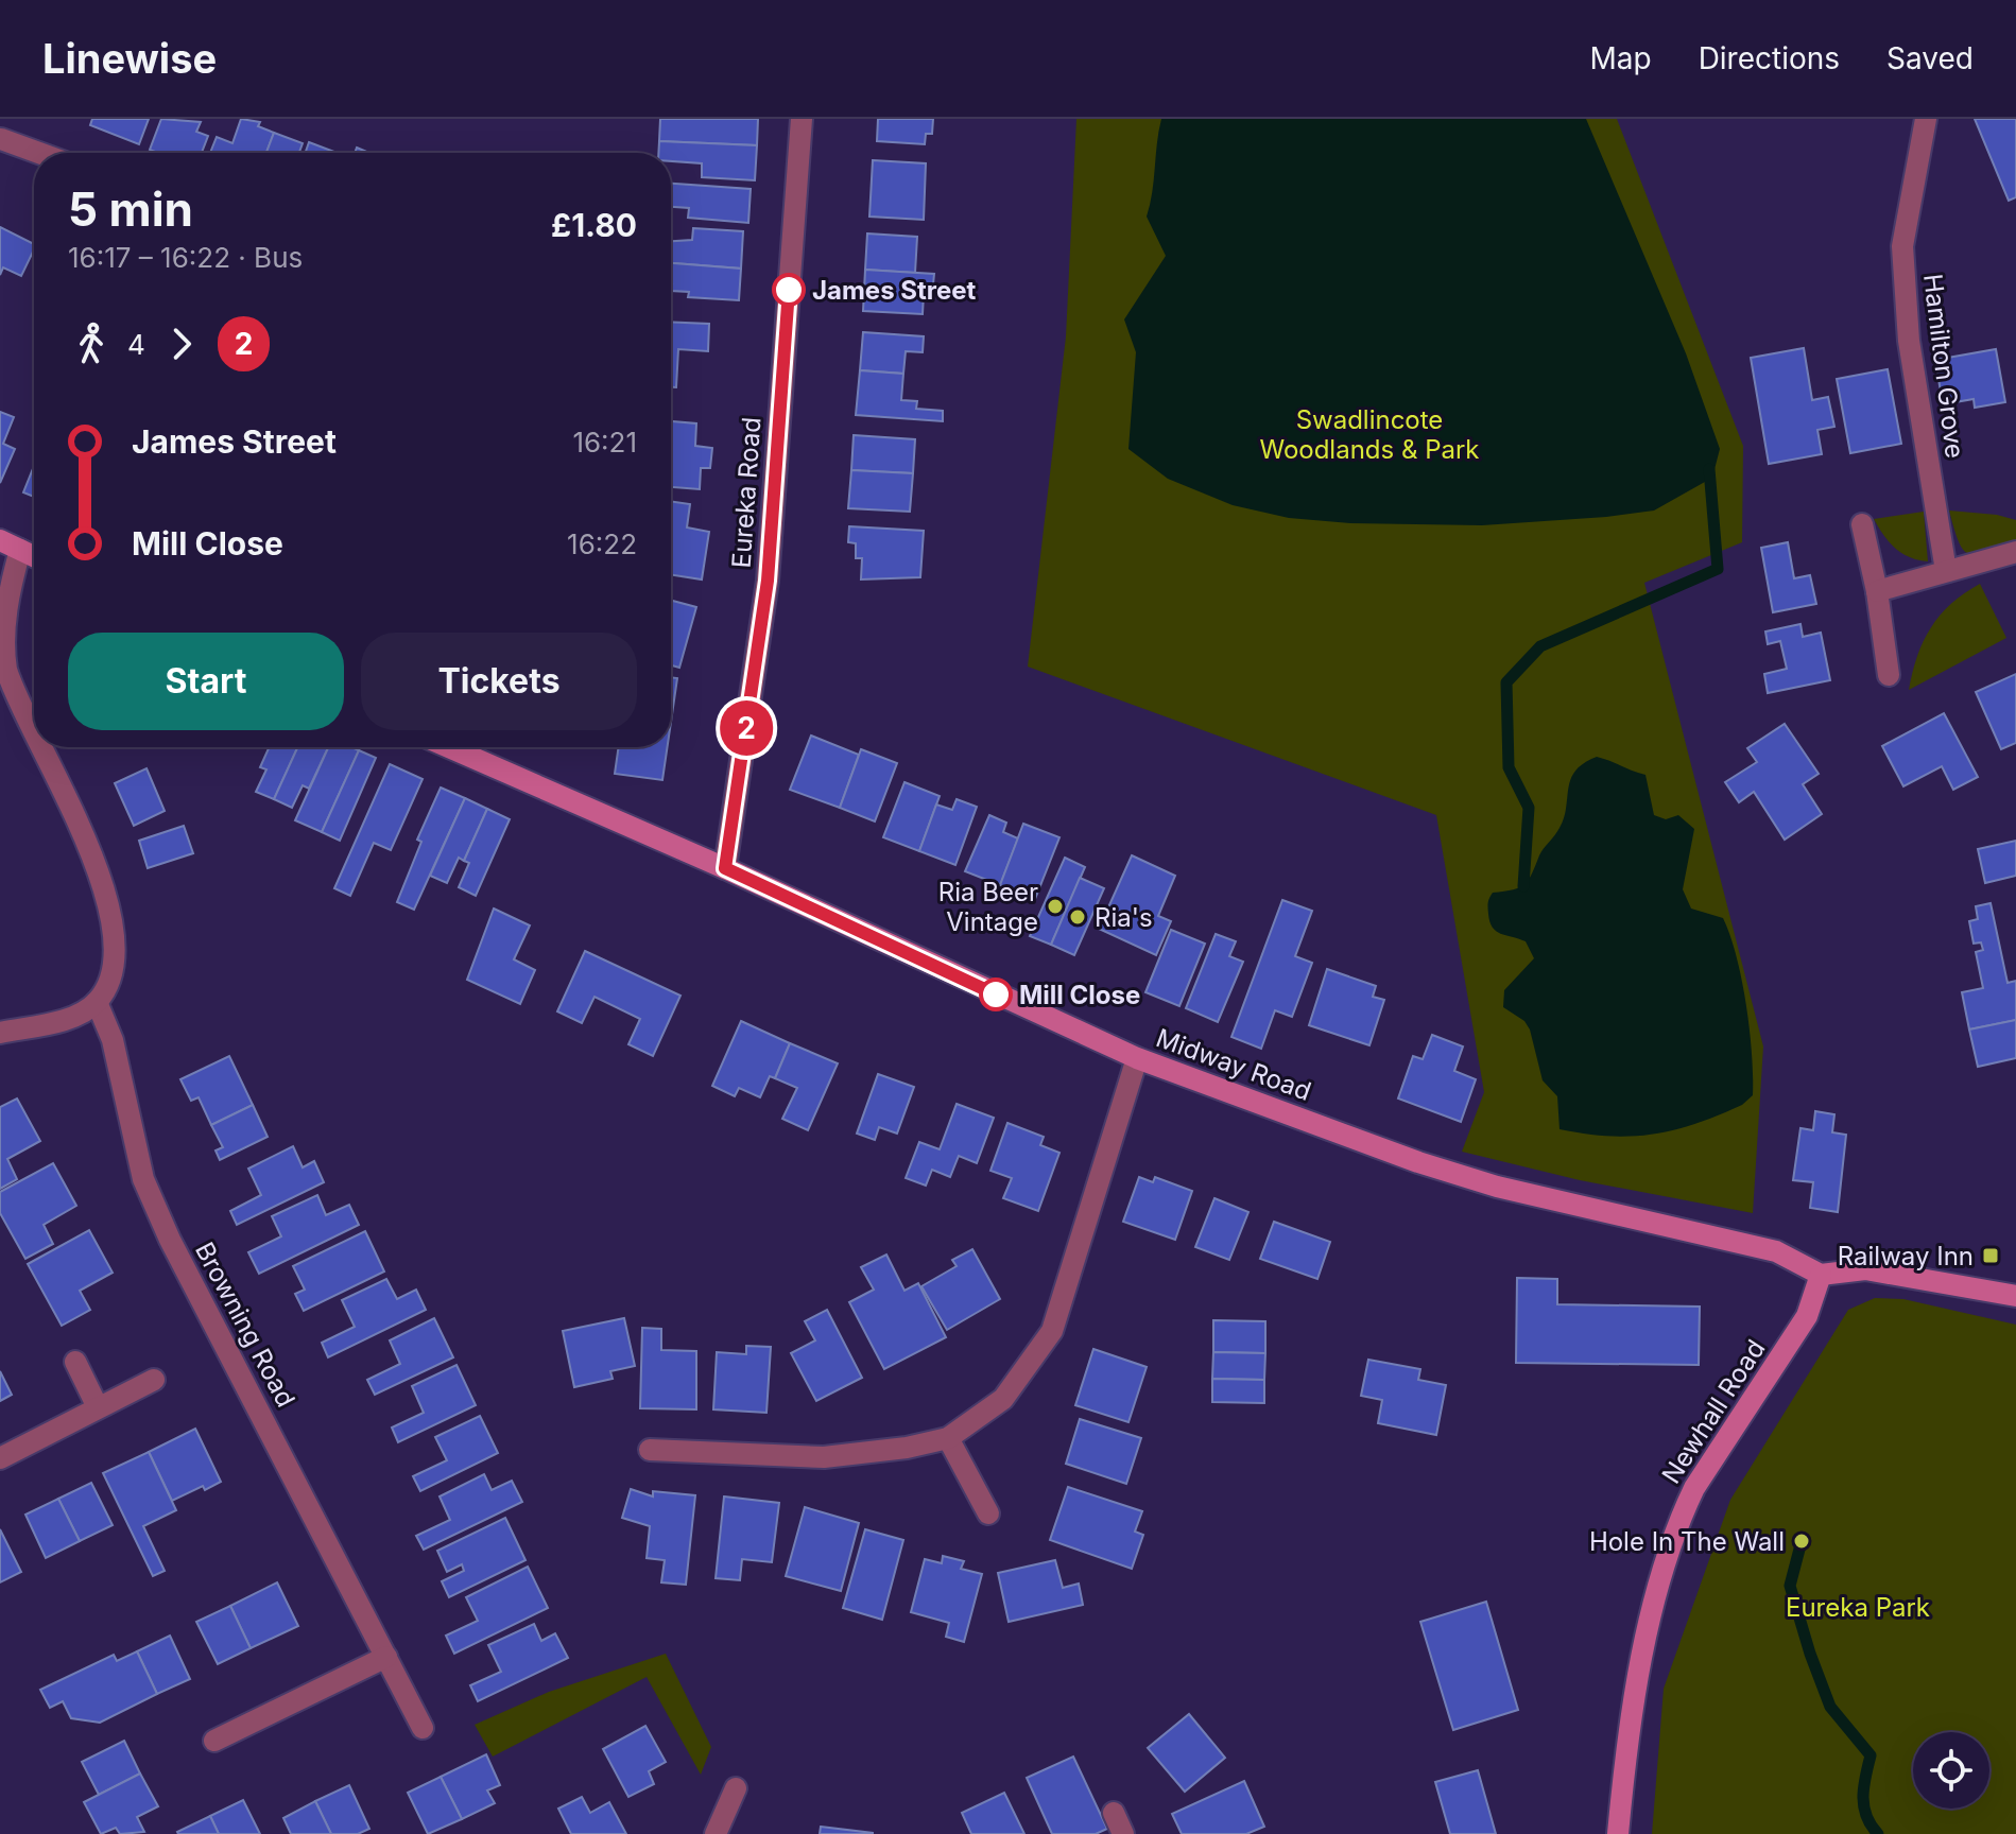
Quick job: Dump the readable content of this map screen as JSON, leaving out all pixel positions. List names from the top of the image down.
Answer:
{
  "streets": {
    "main road": ["Midway Road", "Newhall Road"],
    "street": ["Hamilton Grove", "Eureka Road", "Browning Road"]
  },
  "crossings": [
    ["Eureka Road", "Midway Road"],
    ["Midway Road", "Newhall Road"]
  ],
  "parks": ["Swadlincote Woodlands & Park", "Eureka Park"],
  "places": {
    "other": [
      "James Street",
      "Ria Beer Vintage",
      "Ria's",
      "Mill Close",
      "Hole In The Wall"
    ],
    "transit": ["Railway Inn"]
  },
  "lines": ["bus line 2"],
  "page": {
    "header": "Linewise",
    "nav": ["Map", "Directions", "Saved"],
    "on_map": "2",
    "heading": ["5 min", "16:17 – 16:22 · Bus", "£1.80"],
    "legs": ["4", "2"],
    "list": [
      {
        "name": "James Street",
        "value": "16:21"
      },
      {
        "name": "Mill Close",
        "value": "16:22"
      }
    ],
    "buttons": ["Start", "Tickets"]
  }
}
